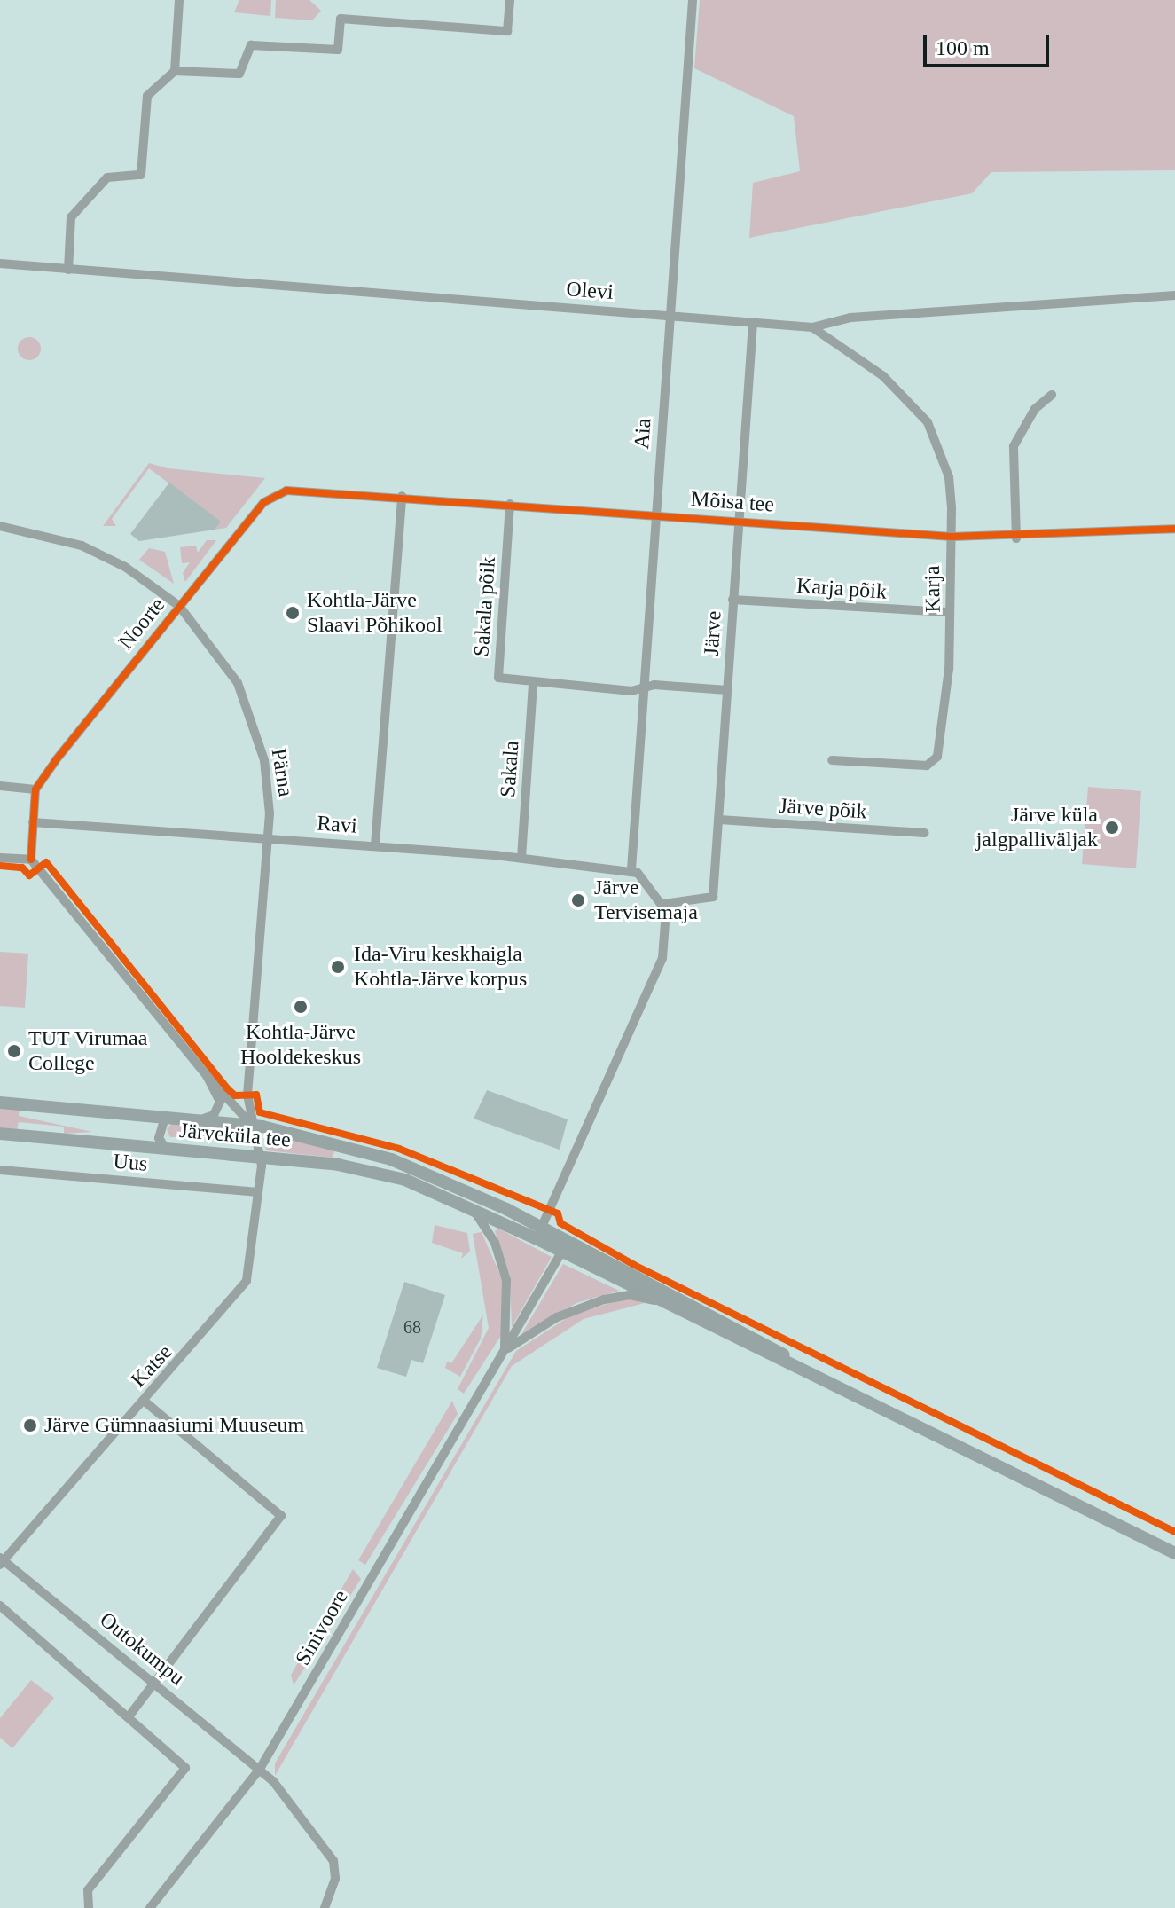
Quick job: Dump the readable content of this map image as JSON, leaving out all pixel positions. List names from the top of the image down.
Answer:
{
  "streets": {
    "main road": ["Järveküla tee"],
    "street": [
      "Olevi",
      "Aia",
      "Mõisa tee",
      "Karja põik",
      "Karja",
      "Sakala põik",
      "Noorte",
      "Järve",
      "Sakala",
      "Pärna",
      "Järve põik",
      "Ravi",
      "Uus",
      "Katse",
      "Sinivoore",
      "Outokumpu"
    ]
  },
  "crossings": [
    ["Olevi", "Aia"],
    ["Olevi", "Karja"],
    ["Olevi", "Järve"],
    ["Aia", "Mõisa tee"],
    ["Aia", "Ravi"],
    ["Mõisa tee", "Karja"],
    ["Mõisa tee", "Sakala põik"],
    ["Mõisa tee", "Noorte"],
    ["Mõisa tee", "Järve"],
    ["Karja põik", "Karja"],
    ["Karja põik", "Järve"],
    ["Sakala põik", "Sakala"],
    ["Noorte", "Pärna"],
    ["Järve", "Järve põik"],
    ["Sakala", "Ravi"],
    ["Pärna", "Ravi"],
    ["Pärna", "Järveküla tee"],
    ["Pärna", "Katse"],
    ["Järveküla tee", "Katse"],
    ["Järveküla tee", "Sinivoore"],
    ["Uus", "Katse"],
    ["Katse", "Outokumpu"],
    ["Sinivoore", "Outokumpu"]
  ],
  "places": [
    "Kohtla-Järve Slaavi Põhikool",
    "Järve küla jalgpalliväljak",
    "Järve Tervisemaja",
    "Ida-Viru keskhaigla Kohtla-Järve korpus",
    "Kohtla-Järve Hooldekeskus",
    "TUT Virumaa College",
    "Järve Gümnaasiumi Muuseum"
  ],
  "house_numbers": ["68"],
  "scale_bar": "100 m"
}
